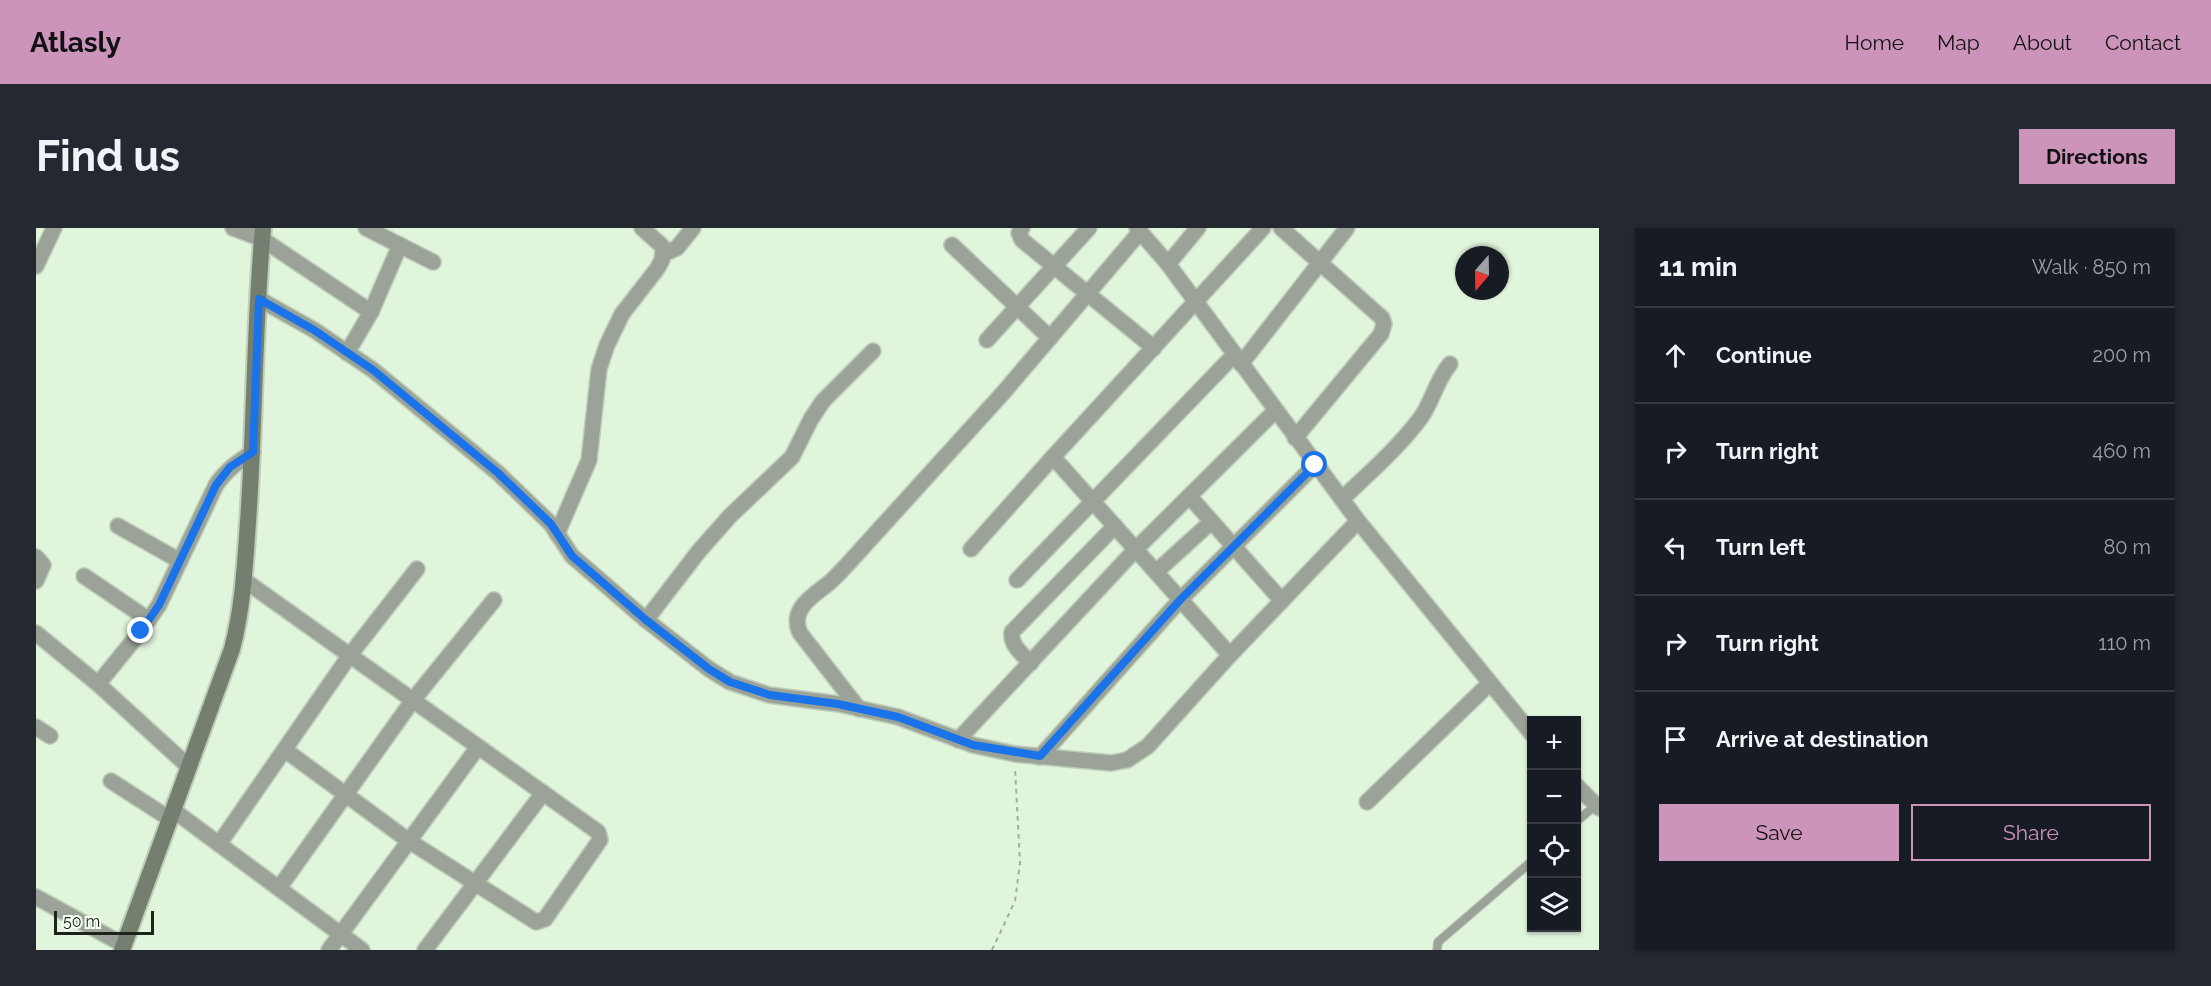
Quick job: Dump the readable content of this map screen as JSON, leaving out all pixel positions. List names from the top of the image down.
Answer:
{
  "scale_bar": "50 m",
  "north": "bottom",
  "page": {
    "header": "Atlasly",
    "nav": [
      "Home",
      "Map",
      "About",
      "Contact"
    ],
    "buttons": [
      "Directions",
      ["Save", "Share"]
    ],
    "title": "Find us",
    "heading": ["11 min", "Walk · 850 m"],
    "list": [
      ["Continue", "200 m"],
      ["Turn right", "460 m"],
      ["Turn left", "80 m"],
      ["Turn right", "110 m"],
      "Arrive at destination"
    ],
    "map_buttons": ["+", "−"],
    "scale": "50 m"
  }
}
